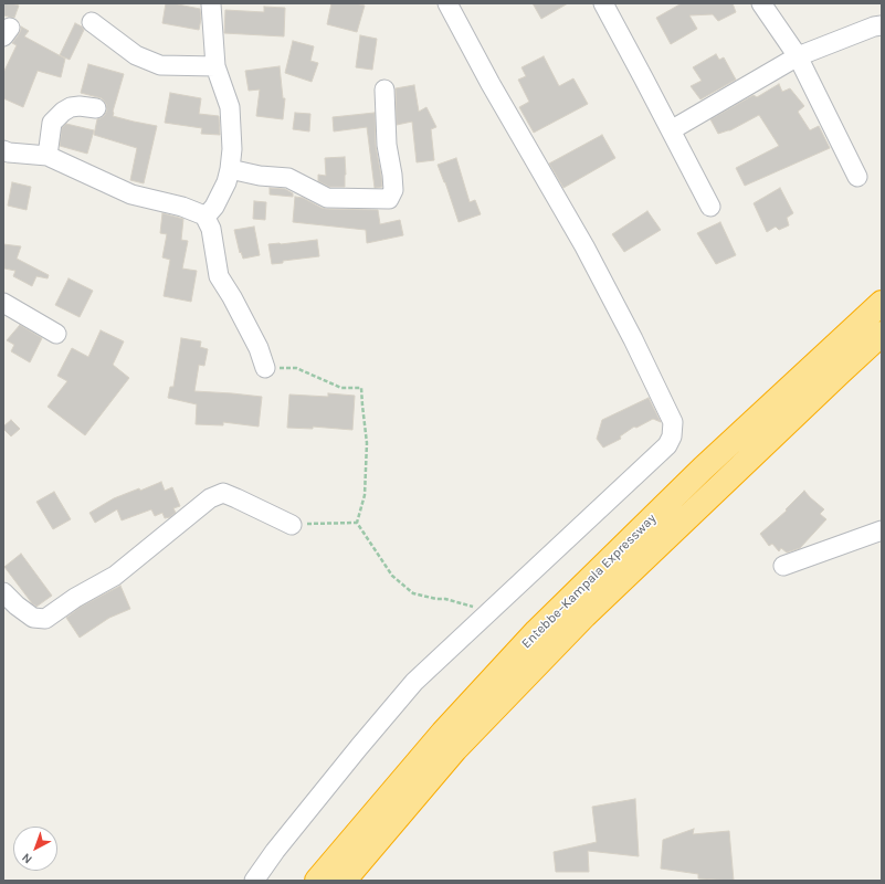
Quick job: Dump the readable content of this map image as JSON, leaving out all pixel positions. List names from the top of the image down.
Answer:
{
  "streets": {
    "highway": ["Entebbe–Kampala Expressway"]
  },
  "north": "bottom left"
}
